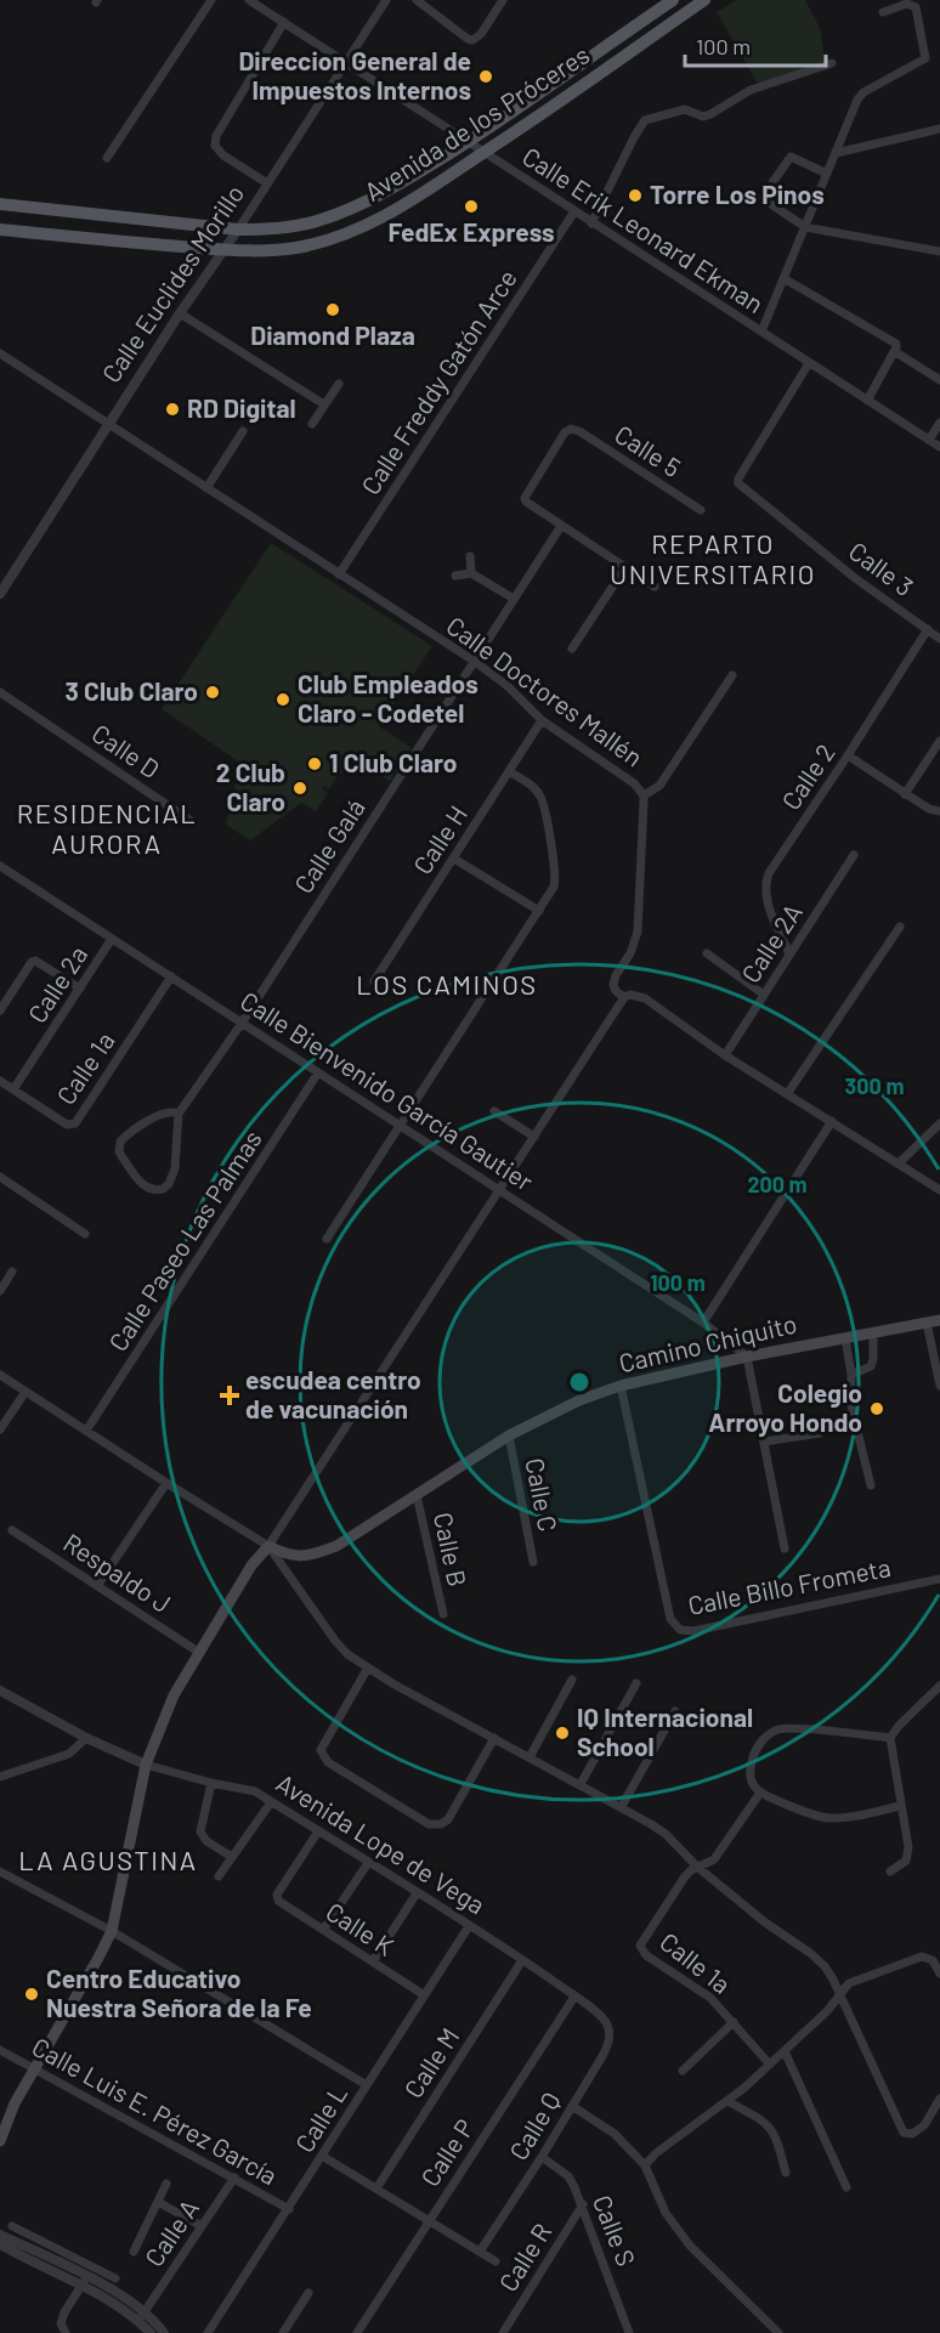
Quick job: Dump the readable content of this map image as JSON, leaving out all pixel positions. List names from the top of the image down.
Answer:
{
  "streets": {
    "main road": ["Avenida de los Próceres", "Camino Chiquito"],
    "street": [
      "Calle Erik Leonard Ekman",
      "Calle Euclides Morillo",
      "Calle Freddy Gatón Arce",
      "Calle 5",
      "Calle 3",
      "Calle Doctores Mallén",
      "Calle D",
      "Calle 2",
      "Calle H",
      "Calle Galá",
      "Calle 2A",
      "Calle 2a",
      "Calle 1a",
      "Calle Bienvenido García Gautier",
      "Calle Paseo Las Palmas",
      "Calle C",
      "Calle B",
      "Respaldo J",
      "Calle Billo Frometa",
      "Avenida Lope de Vega",
      "Calle K",
      "Calle M",
      "Calle Luis E. Pérez García",
      "Calle L",
      "Calle Q",
      "Calle P",
      "Calle S",
      "Calle A",
      "Calle R"
    ]
  },
  "crossings": [
    ["Avenida de los Próceres", "Calle Erik Leonard Ekman"],
    ["Avenida de los Próceres", "Calle Euclides Morillo"],
    ["Calle Erik Leonard Ekman", "Calle Euclides Morillo"],
    ["Calle Erik Leonard Ekman", "Calle Freddy Gatón Arce"],
    ["Calle Erik Leonard Ekman", "Calle 3"],
    ["Calle Euclides Morillo", "Calle Doctores Mallén"],
    ["Calle Freddy Gatón Arce", "Calle Doctores Mallén"],
    ["Calle 5", "Calle Galá"],
    ["Calle 3", "Calle 2"],
    ["Calle Doctores Mallén", "Calle H"],
    ["Calle Doctores Mallén", "Calle Galá"],
    ["Calle 2", "Calle 2A"],
    ["Calle Galá", "Calle Bienvenido García Gautier"],
    ["Calle 2a", "Calle 1a"],
    ["Calle 2a", "Calle Bienvenido García Gautier"],
    ["Calle 1a", "Calle Bienvenido García Gautier"],
    ["Calle Bienvenido García Gautier", "Calle Paseo Las Palmas"],
    ["Calle Bienvenido García Gautier", "Camino Chiquito"],
    ["Camino Chiquito", "Calle C"],
    ["Camino Chiquito", "Calle B"],
    ["Camino Chiquito", "Calle Billo Frometa"],
    ["Avenida Lope de Vega", "Calle K"],
    ["Avenida Lope de Vega", "Calle M"],
    ["Avenida Lope de Vega", "Calle L"],
    ["Avenida Lope de Vega", "Calle Q"],
    ["Avenida Lope de Vega", "Calle P"],
    ["Calle K", "Calle L"],
    ["Calle Luis E. Pérez García", "Calle L"],
    ["Calle Luis E. Pérez García", "Calle A"],
    ["Calle Q", "Calle S"],
    ["Calle S", "Calle R"]
  ],
  "districts": [
    "REPARTO UNIVERSITARIO",
    "RESIDENCIAL AURORA",
    "LOS CAMINOS",
    "LA AGUSTINA"
  ],
  "places": {
    "other": [
      "Direccion General de Impuestos Internos",
      "Torre Los Pinos",
      "FedEx Express",
      "Diamond Plaza",
      "RD Digital",
      "3 Club Claro",
      "Club Empleados Claro - Codetel",
      "1 Club Claro",
      "2 Club Claro",
      "Colegio Arroyo Hondo",
      "IQ Internacional School",
      "Centro Educativo Nuestra Señora de la Fe"
    ],
    "health": ["escudea centro de vacunación"]
  },
  "scale_bar": "100 m",
  "rings": ["300 m", "200 m", "100 m"]
}
